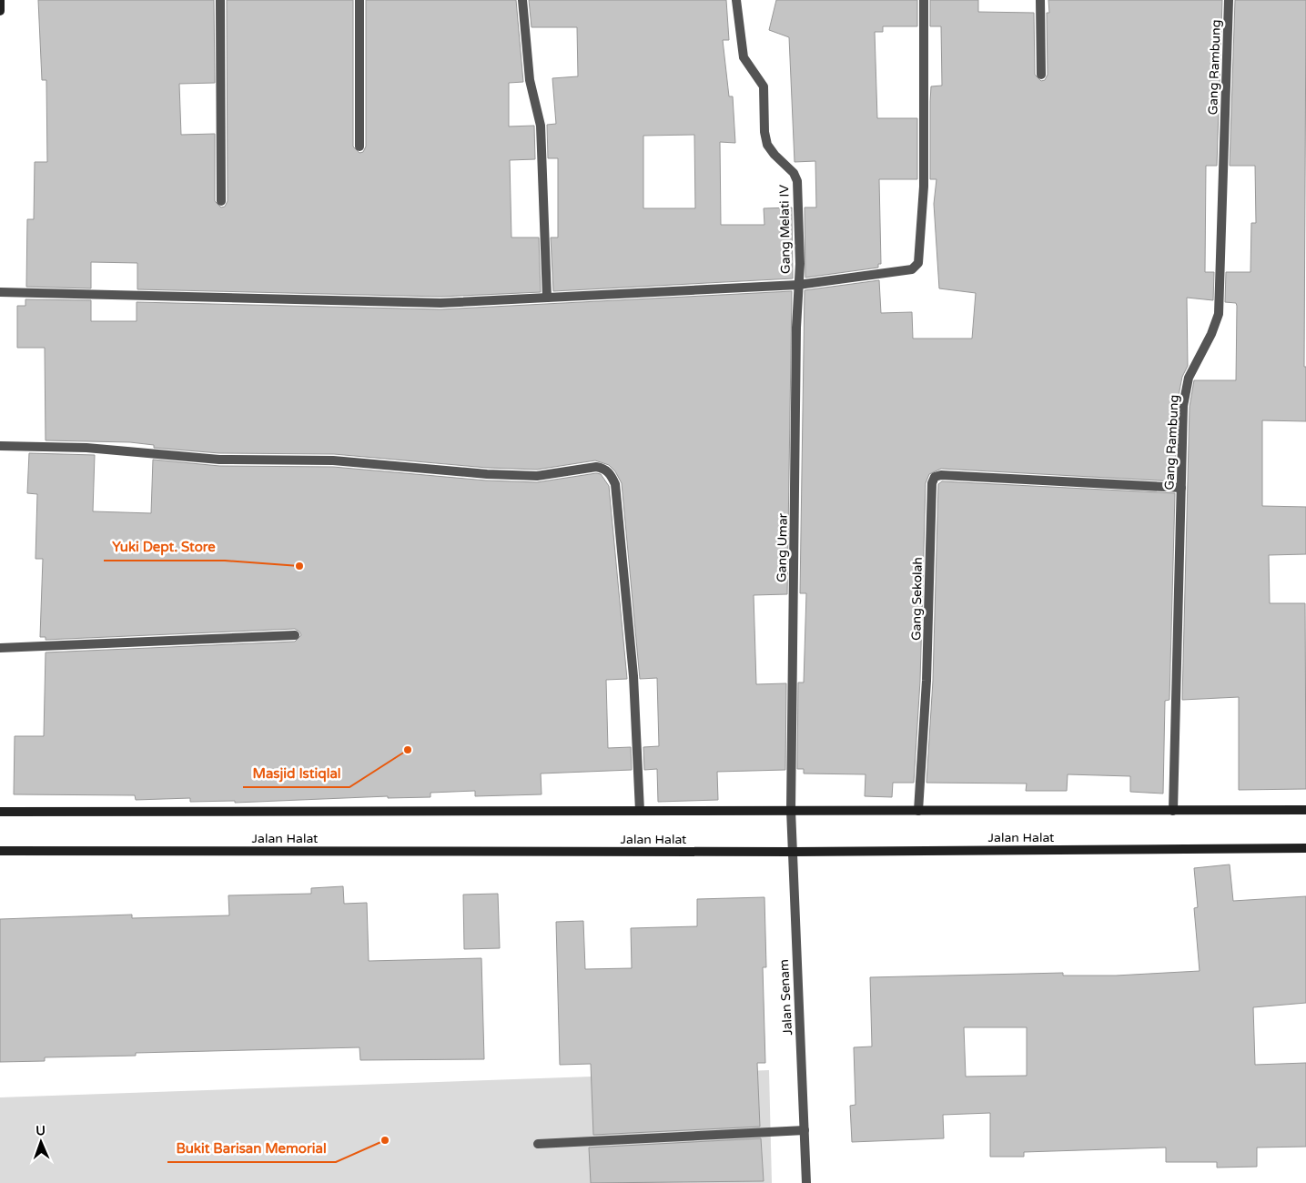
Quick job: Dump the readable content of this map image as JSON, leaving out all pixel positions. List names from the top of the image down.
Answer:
{
  "streets": {
    "main road": ["Jalan Halat"],
    "street": [
      "Gang Rambung",
      "Gang Melati IV",
      "Gang Umar",
      "Gang Sekolah",
      "Jalan Senam"
    ]
  },
  "crossings": [
    ["Gang Rambung", "Gang Sekolah"],
    ["Gang Rambung", "Jalan Halat"],
    ["Gang Melati IV", "Gang Umar"],
    ["Gang Umar", "Jalan Halat"],
    ["Gang Umar", "Jalan Senam"],
    ["Gang Sekolah", "Jalan Halat"],
    ["Jalan Halat", "Jalan Senam"]
  ],
  "places": ["Yuki Dept. Store", "Masjid Istiqlal", "Bukit Barisan Memorial"],
  "north": "top"
}
